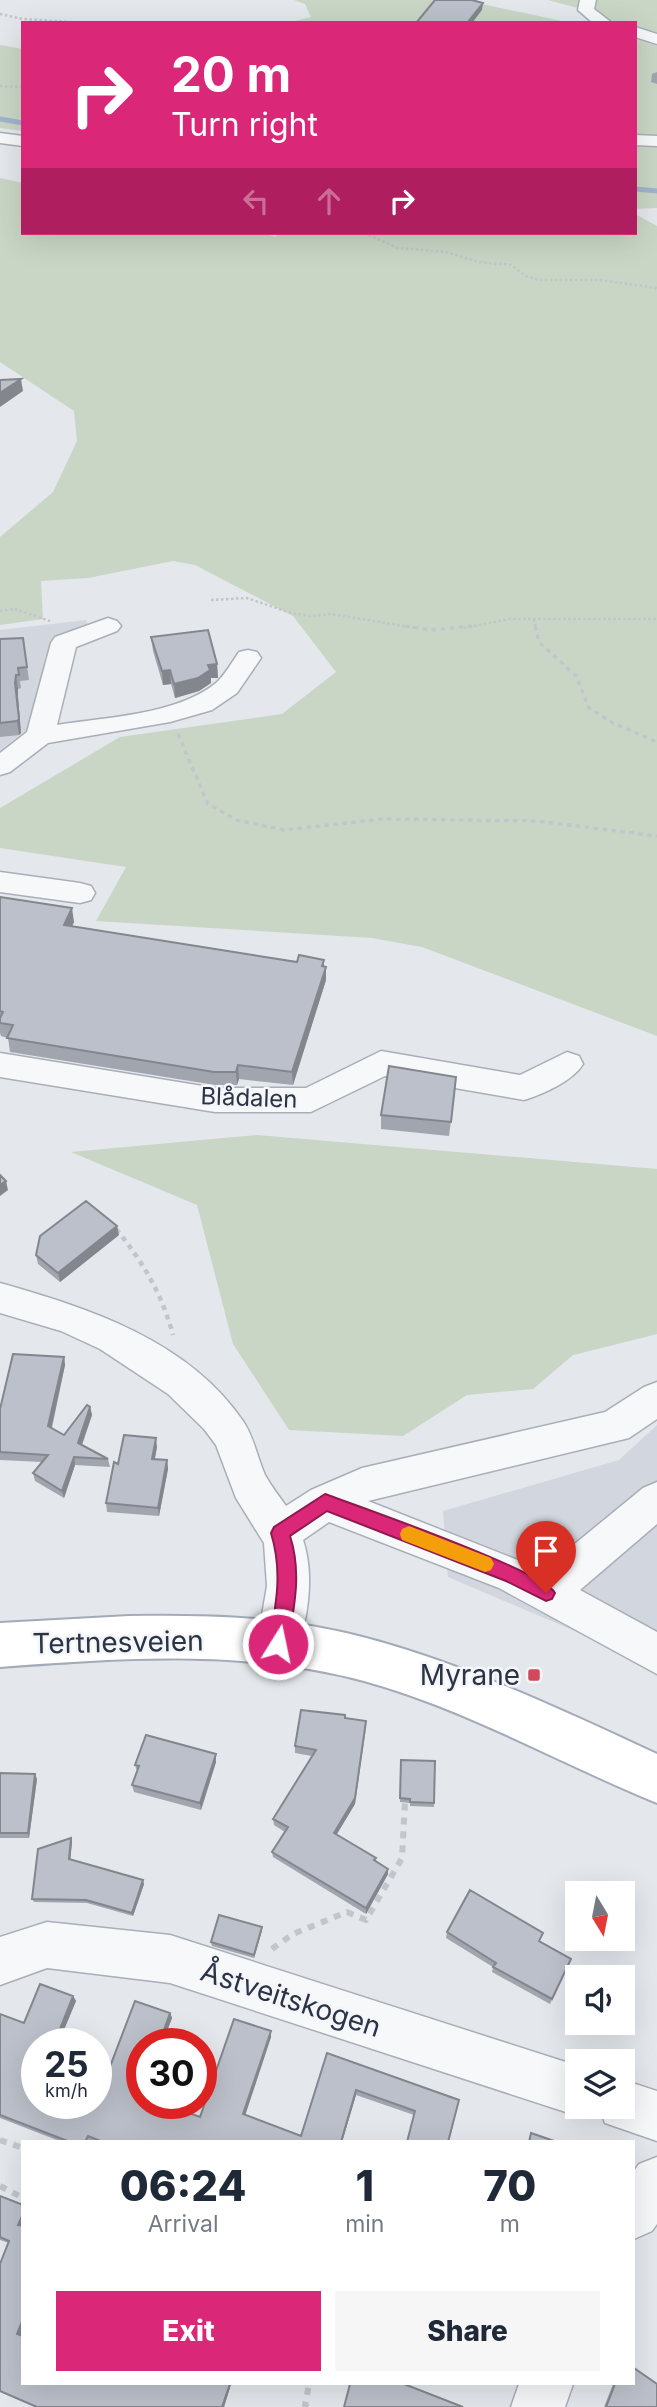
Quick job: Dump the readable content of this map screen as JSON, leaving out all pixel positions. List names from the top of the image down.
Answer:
{
  "streets": {
    "main road": ["Tertnesveien"],
    "street": ["Blådalen", "Åstveitskogen"]
  },
  "places": {
    "transit": ["Myrane"]
  },
  "north": "bottom",
  "page": {
    "turn": ["20 m", "Turn right"],
    "speed": "25 km/h",
    "limit": "30",
    "eta": [
      "06:24",
      "Arrival",
      "1",
      "min",
      "70",
      "m"
    ],
    "buttons": ["Exit", "Share"]
  }
}
